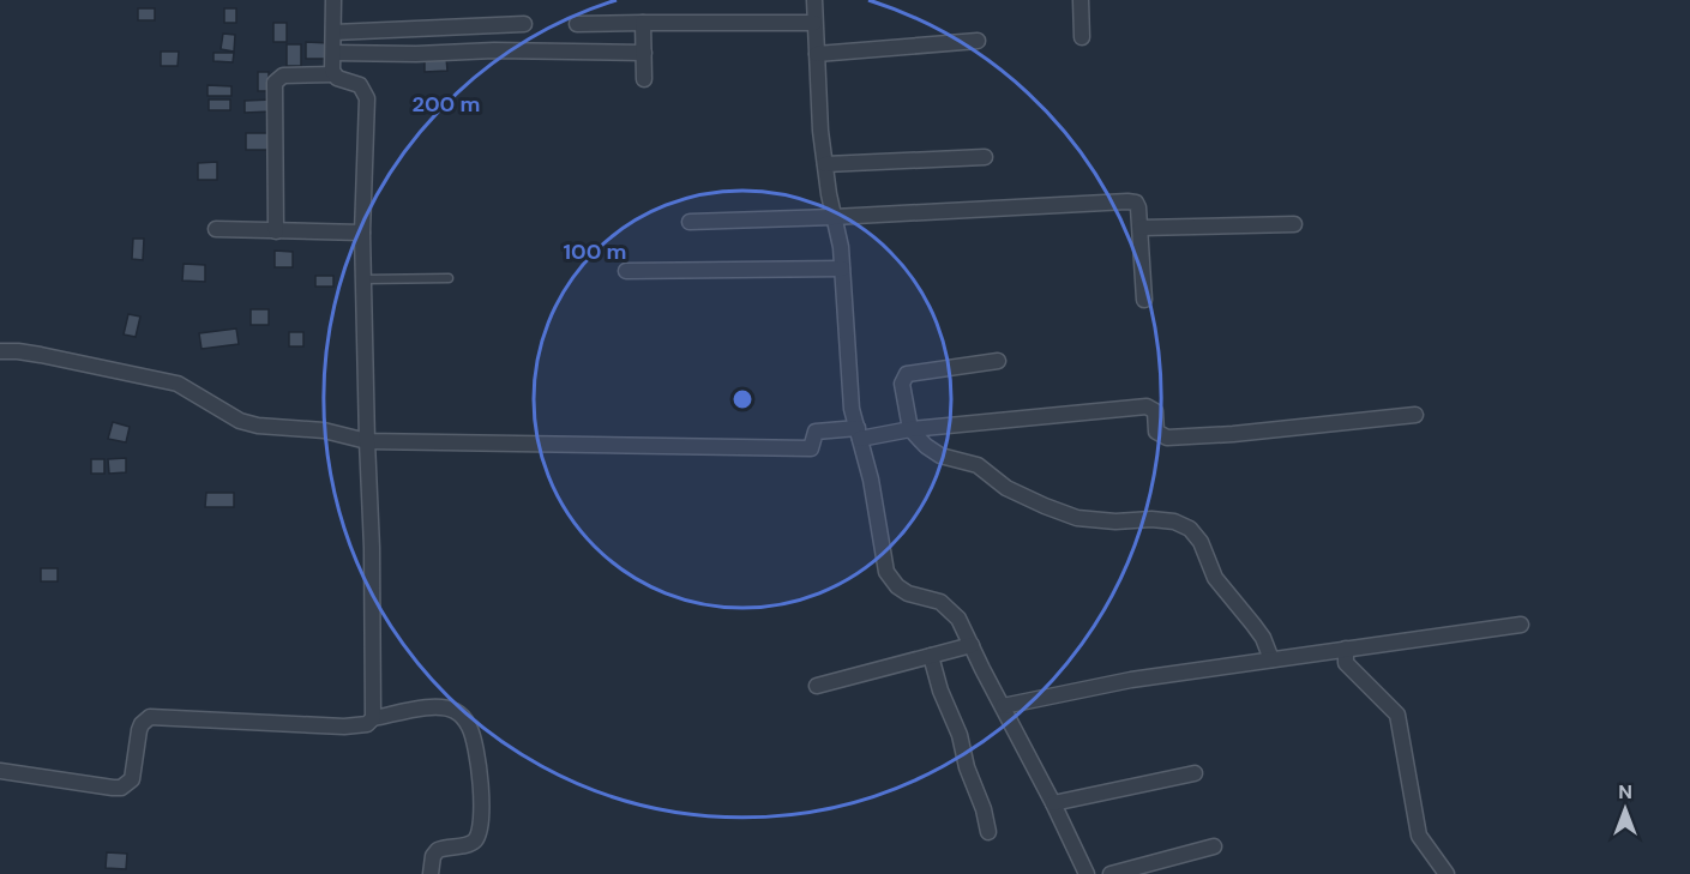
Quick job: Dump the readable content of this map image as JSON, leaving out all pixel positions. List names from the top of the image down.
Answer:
{
  "north": "top",
  "rings": ["200 m", "100 m"]
}
